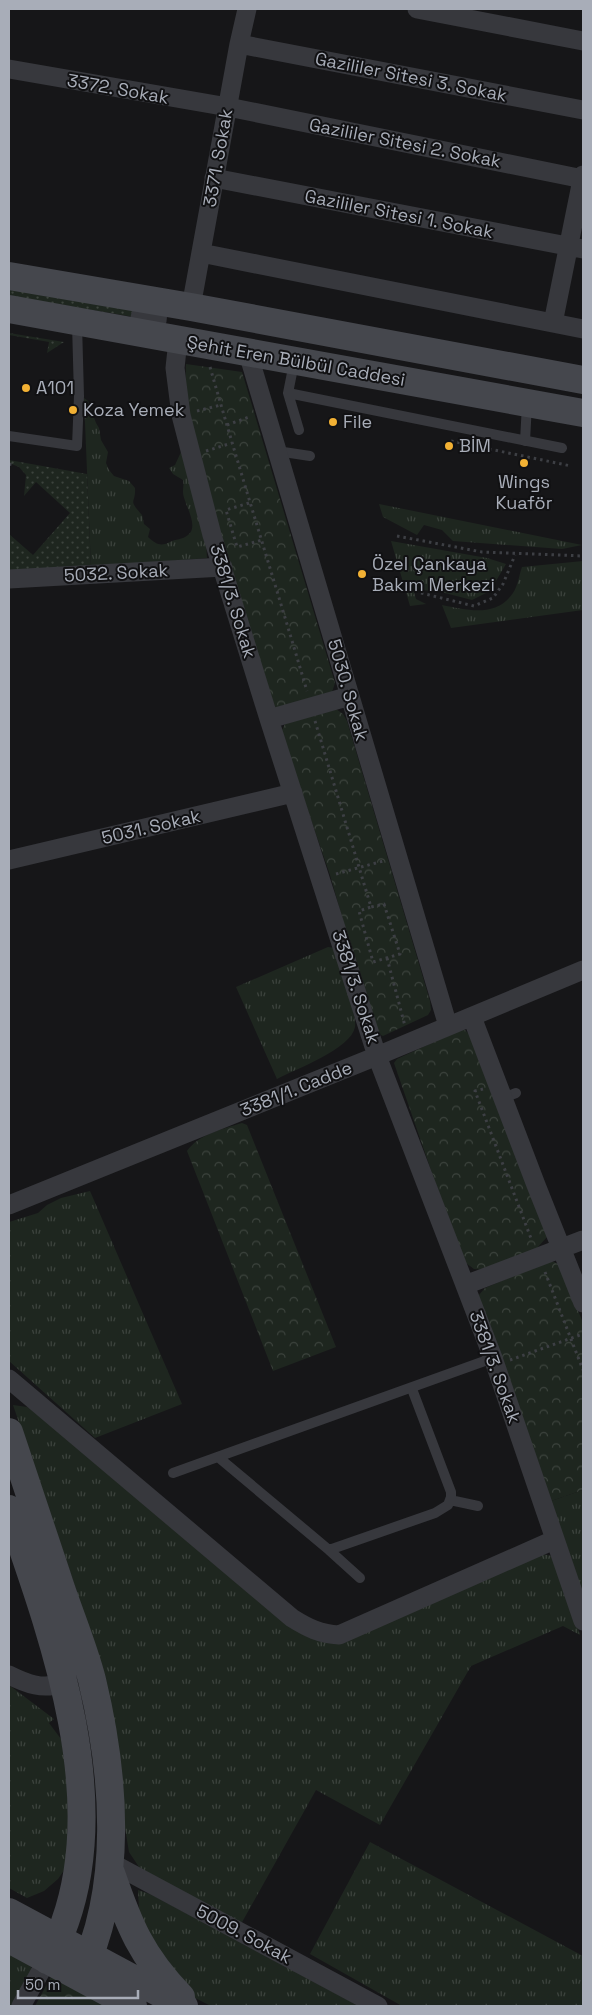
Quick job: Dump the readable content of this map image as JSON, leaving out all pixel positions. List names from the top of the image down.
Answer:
{
  "streets": {
    "main road": ["Şehit Eren Bülbül Caddesi"],
    "street": [
      "Gazililer Sitesi 3. Sokak",
      "3372. Sokak",
      "Gazililer Sitesi 2. Sokak",
      "3371. Sokak",
      "Gazililer Sitesi 1. Sokak",
      "5032. Sokak",
      "3381/3. Sokak",
      "5030. Sokak",
      "5031. Sokak",
      "3381/1. Cadde",
      "5009. Sokak"
    ]
  },
  "crossings": [
    ["Gazililer Sitesi 3. Sokak", "3371. Sokak"],
    ["3372. Sokak", "Gazililer Sitesi 2. Sokak"],
    ["3372. Sokak", "3371. Sokak"],
    ["Gazililer Sitesi 2. Sokak", "3371. Sokak"],
    ["3371. Sokak", "Gazililer Sitesi 1. Sokak"],
    ["3371. Sokak", "Şehit Eren Bülbül Caddesi"],
    ["Şehit Eren Bülbül Caddesi", "3381/3. Sokak"],
    ["Şehit Eren Bülbül Caddesi", "5030. Sokak"],
    ["5032. Sokak", "3381/3. Sokak"],
    ["3381/3. Sokak", "5031. Sokak"],
    ["3381/3. Sokak", "3381/1. Cadde"],
    ["5030. Sokak", "3381/1. Cadde"]
  ],
  "places": [
    "A101",
    "Koza Yemek",
    "File",
    "BİM",
    "Wings Kuaför",
    "Özel Çankaya Bakım Merkezi"
  ],
  "scale_bar": "50 m"
}
